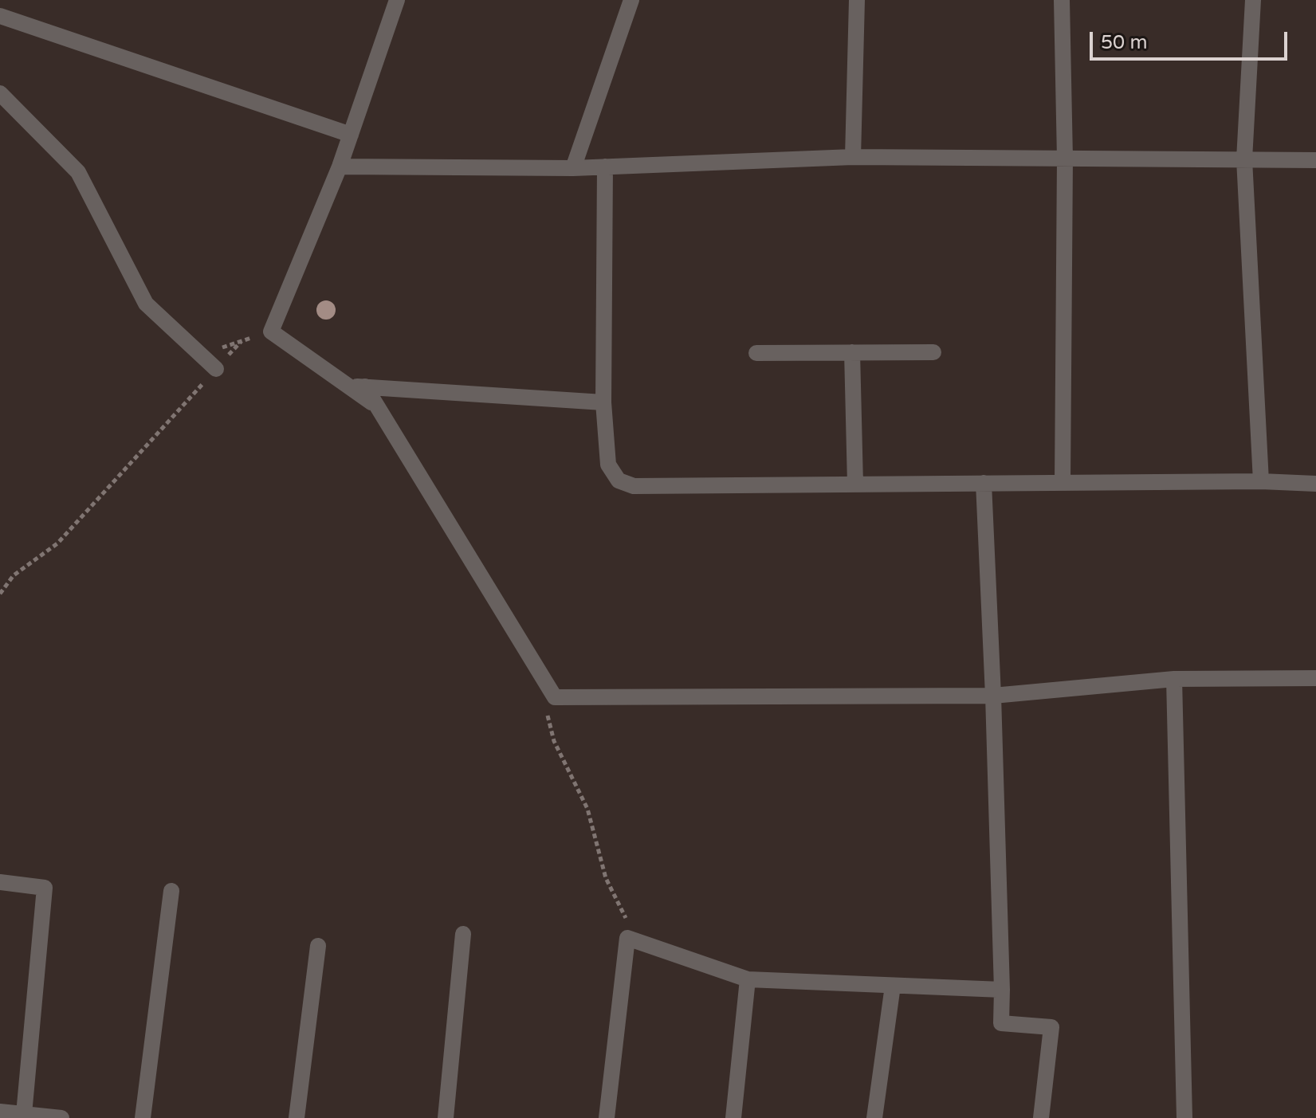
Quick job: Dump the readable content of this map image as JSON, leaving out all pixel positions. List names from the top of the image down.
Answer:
{
  "scale_bar": "50 m"
}
